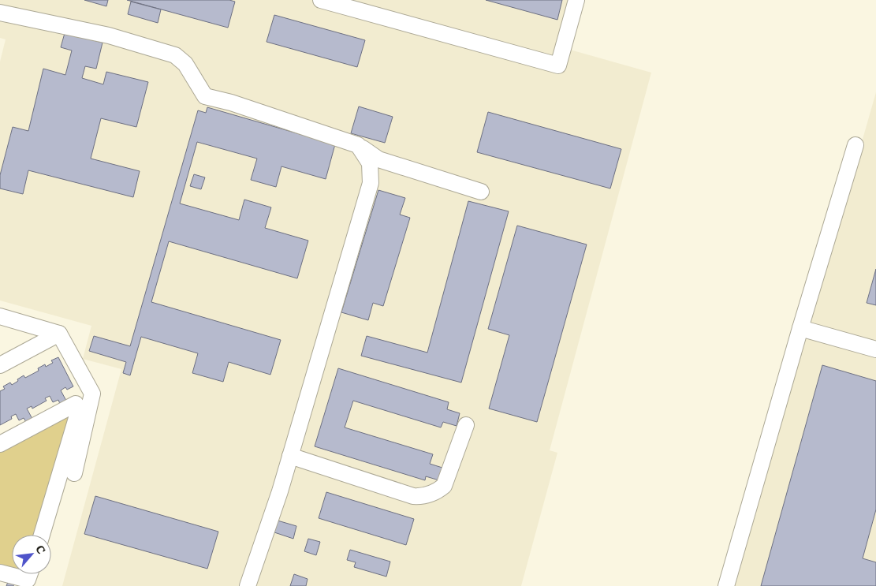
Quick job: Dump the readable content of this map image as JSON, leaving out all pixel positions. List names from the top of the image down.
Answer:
{
  "north": "top right"
}
